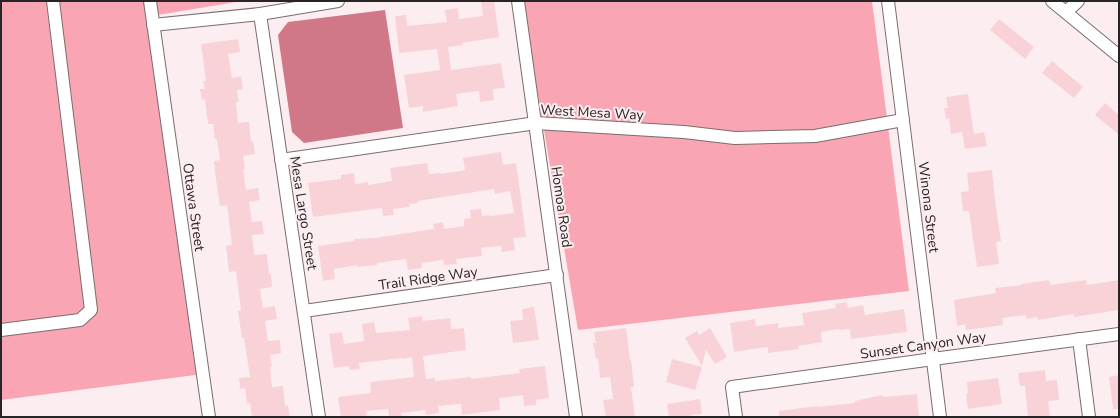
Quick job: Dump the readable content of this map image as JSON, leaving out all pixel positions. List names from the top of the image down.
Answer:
{
  "streets": {
    "street": [
      "West Mesa Way",
      "Ottawa Street",
      "Homoa Road",
      "Winona Street",
      "Mesa Largo Street",
      "Trail Ridge Way",
      "Sunset Canyon Way"
    ]
  },
  "crossings": [
    ["West Mesa Way", "Homoa Road"],
    ["West Mesa Way", "Winona Street"],
    ["West Mesa Way", "Mesa Largo Street"],
    ["Homoa Road", "Trail Ridge Way"],
    ["Winona Street", "Sunset Canyon Way"],
    ["Mesa Largo Street", "Trail Ridge Way"]
  ]
}
